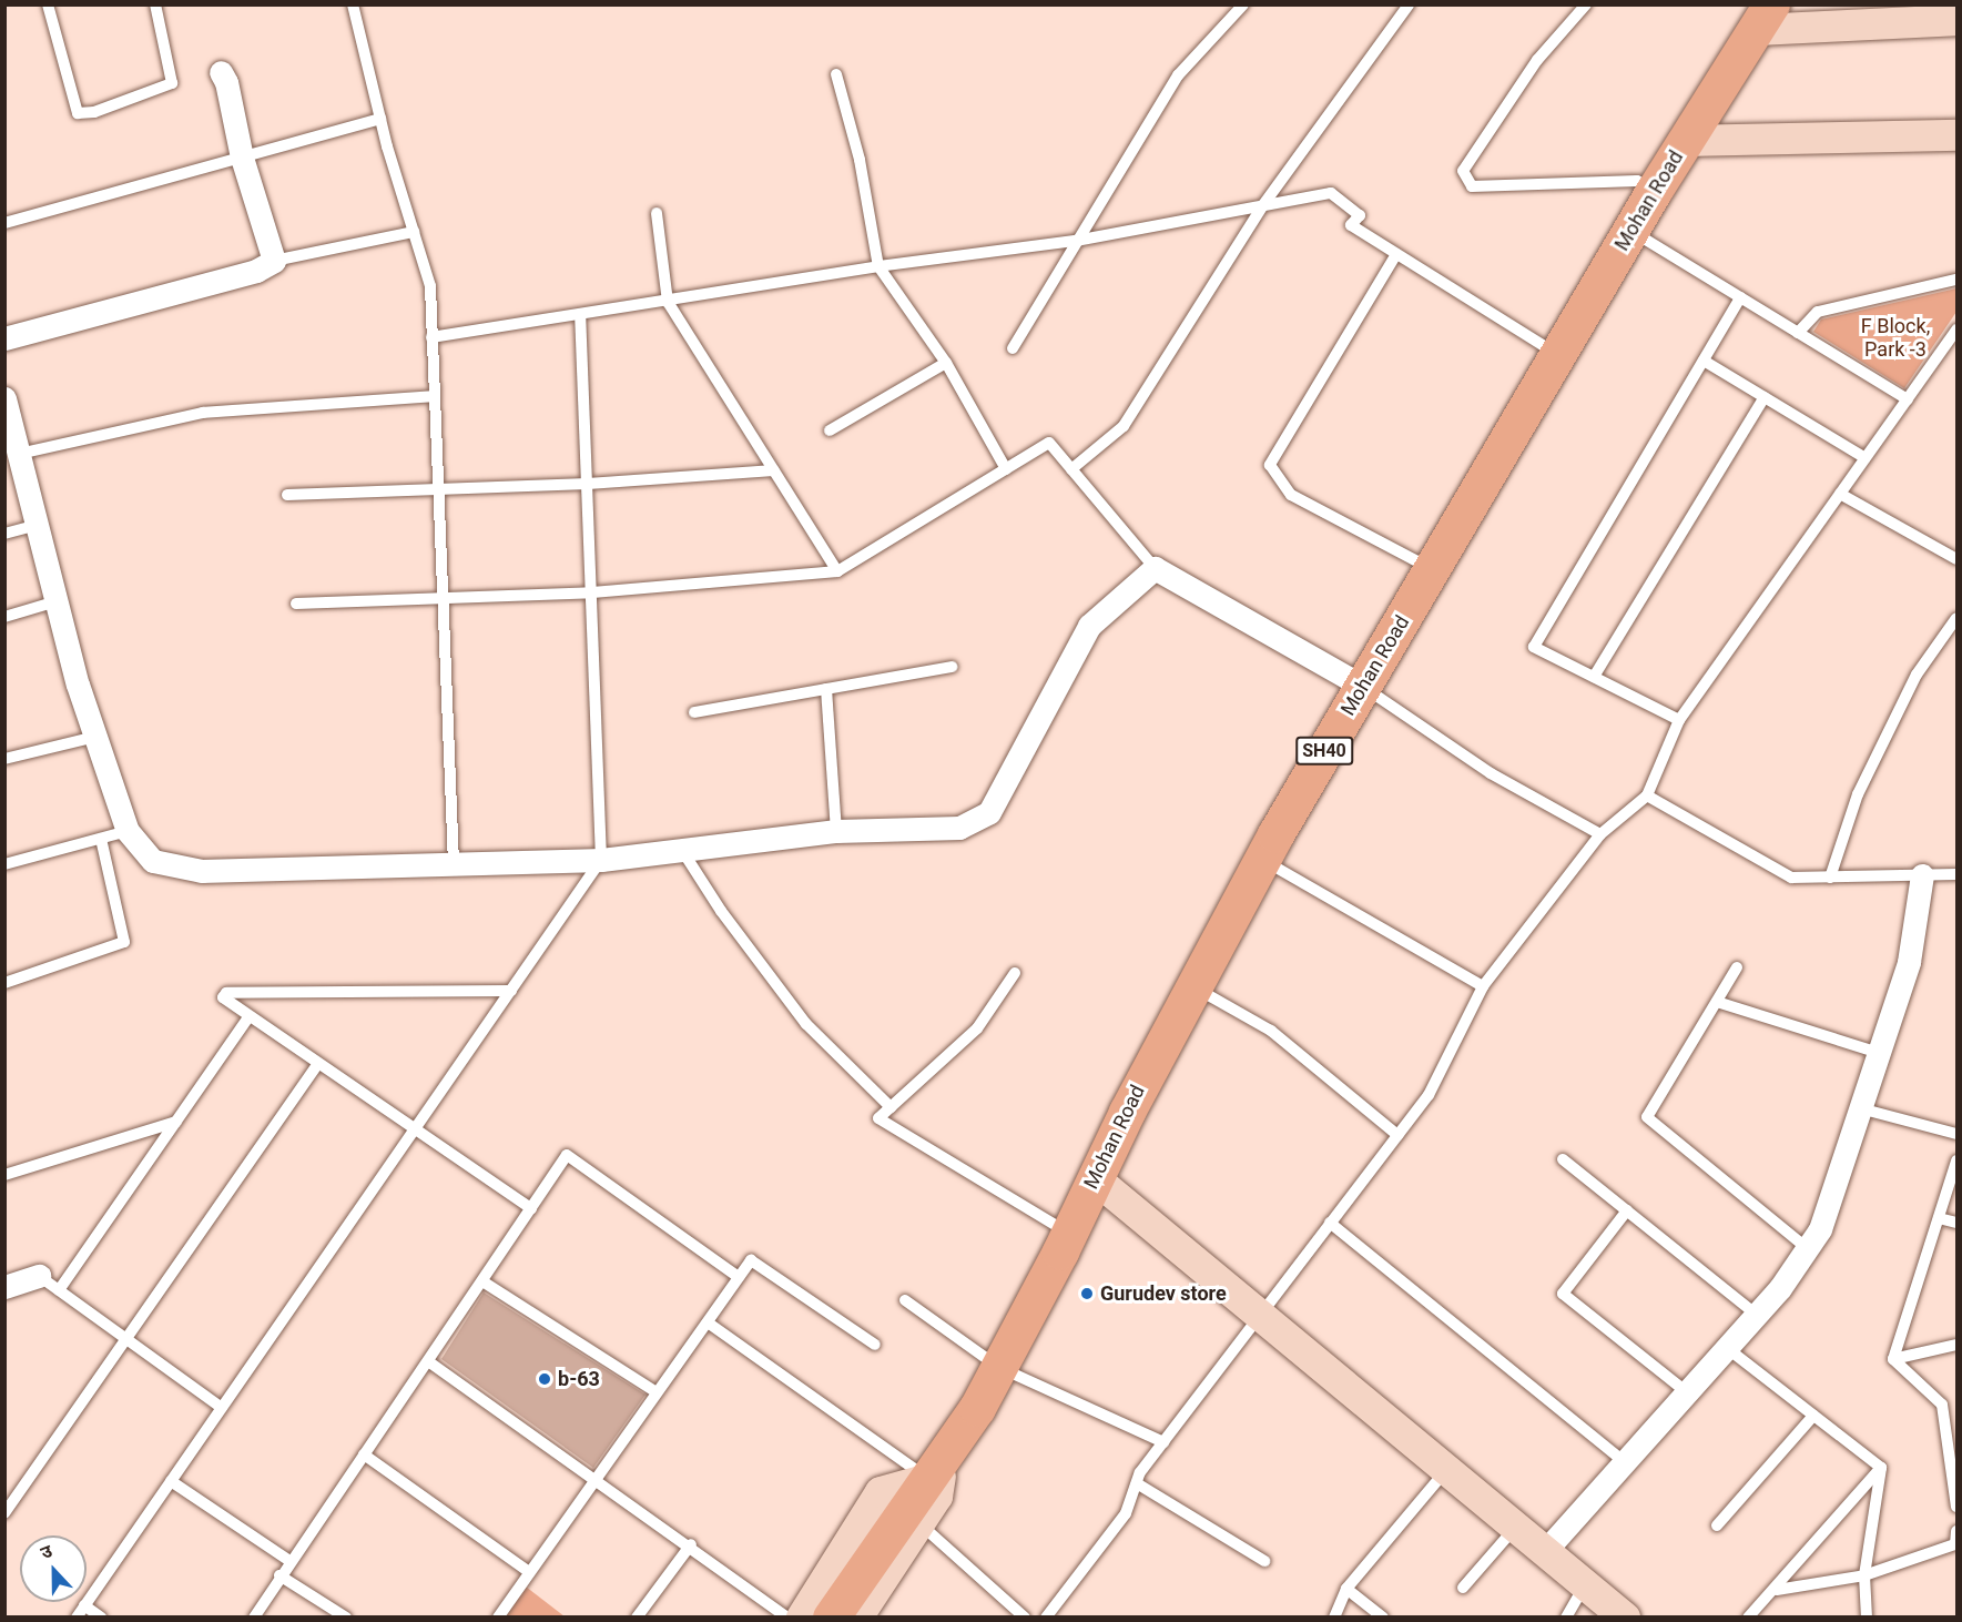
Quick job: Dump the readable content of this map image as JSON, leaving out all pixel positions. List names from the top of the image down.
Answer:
{
  "streets": {
    "main road": ["Mohan Road", "SH40"]
  },
  "crossings": [
    ["Mohan Road", "SH40"]
  ],
  "parks": ["F Block, Park -3"],
  "places": ["Gurudev store", "b-63"],
  "north": "top"
}
